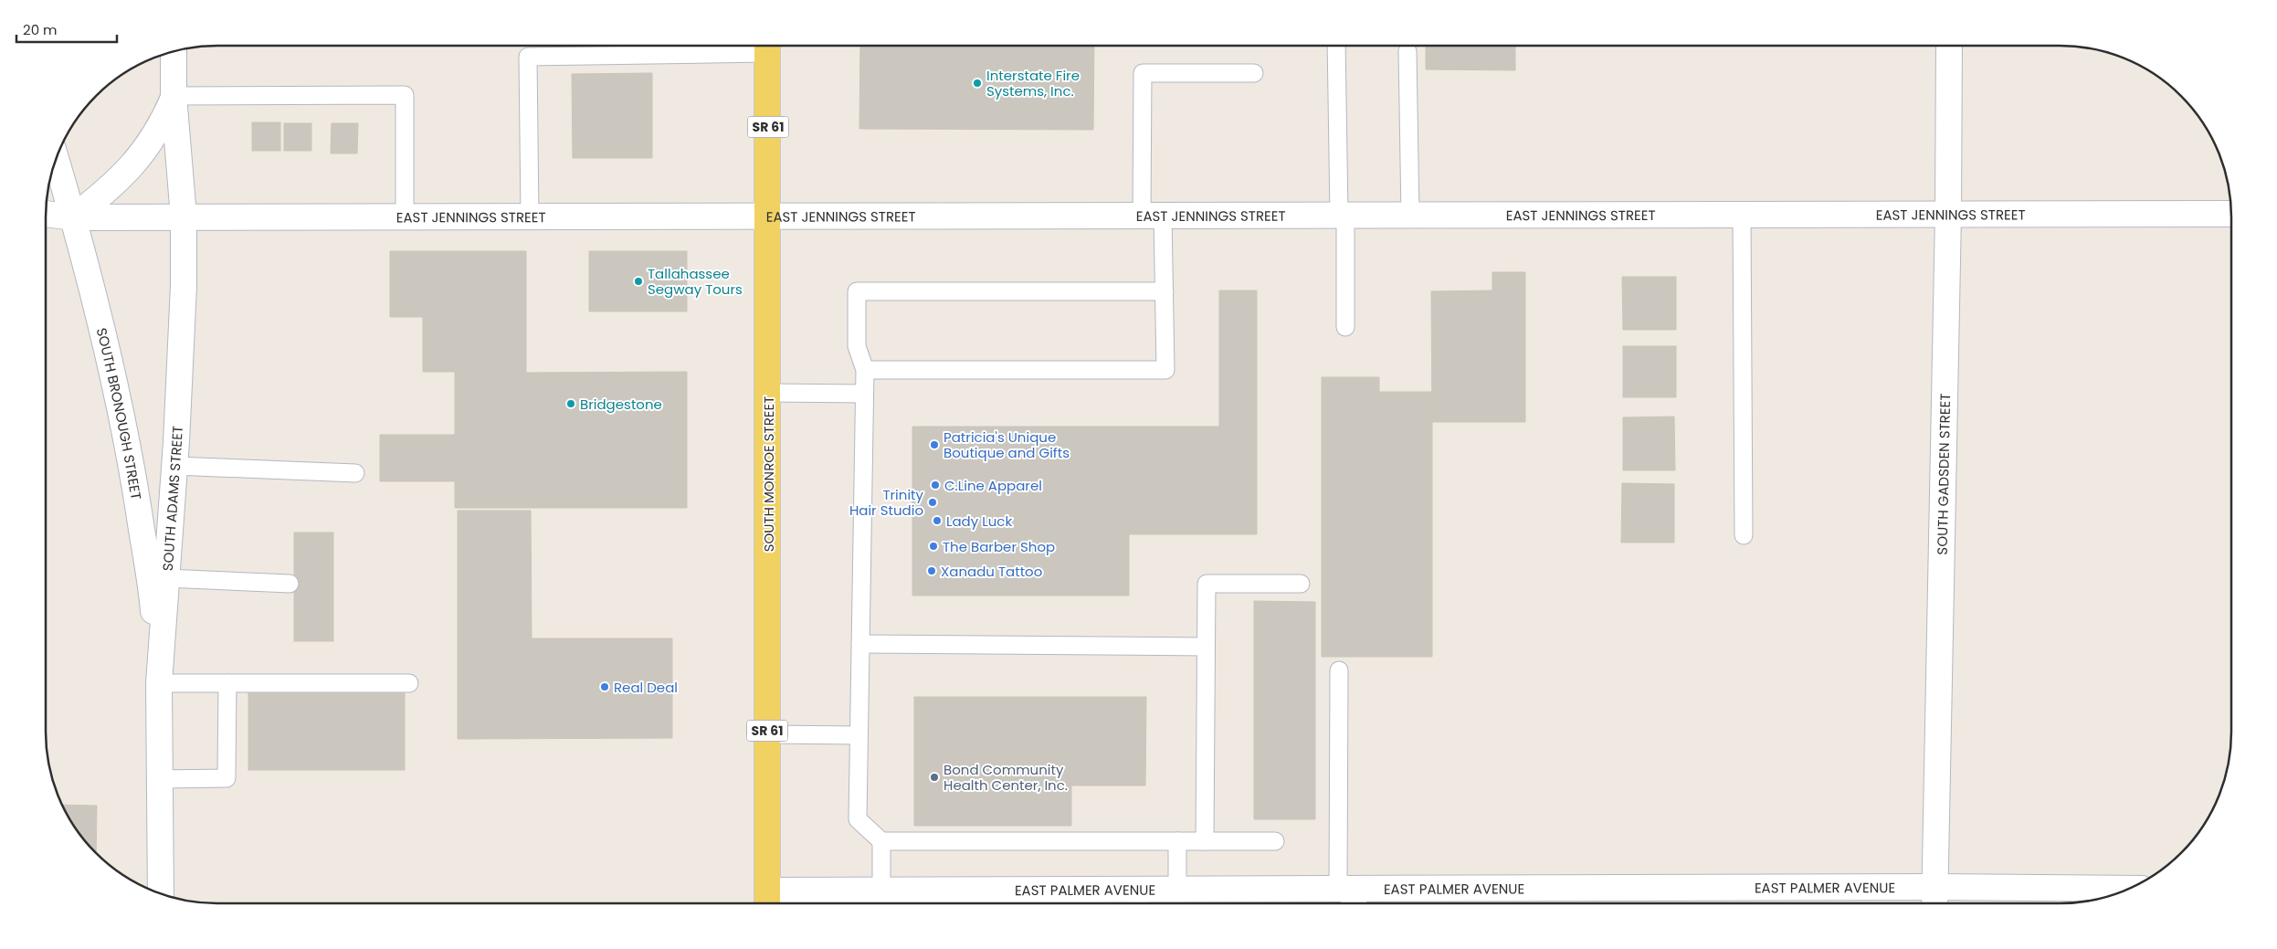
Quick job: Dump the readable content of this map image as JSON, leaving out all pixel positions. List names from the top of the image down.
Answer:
{
  "streets": {
    "main road": ["SR 61", "SOUTH MONROE STREET"],
    "street": [
      "EAST JENNINGS STREET",
      "SOUTH BRONOUGH STREET",
      "SOUTH GADSDEN STREET",
      "SOUTH ADAMS STREET",
      "EAST PALMER AVENUE"
    ]
  },
  "crossings": [
    ["EAST JENNINGS STREET", "SOUTH BRONOUGH STREET"],
    ["EAST JENNINGS STREET", "SOUTH MONROE STREET"],
    ["EAST JENNINGS STREET", "SOUTH GADSDEN STREET"],
    ["EAST JENNINGS STREET", "SOUTH ADAMS STREET"],
    ["SOUTH BRONOUGH STREET", "SOUTH ADAMS STREET"],
    ["SOUTH MONROE STREET", "EAST PALMER AVENUE"],
    ["SOUTH GADSDEN STREET", "EAST PALMER AVENUE"]
  ],
  "places": [
    "Interstate Fire Systems, Inc.",
    "Tallahassee Segway Tours",
    "Bridgestone",
    "Patricia's Unique Boutique and Gifts",
    "C.Line Apparel",
    "Trinity Hair Studio",
    "Lady Luck",
    "The Barber Shop",
    "Xanadu Tattoo",
    "Real Deal",
    "Bond Community Health Center, Inc."
  ],
  "scale_bar": "20 m"
}
